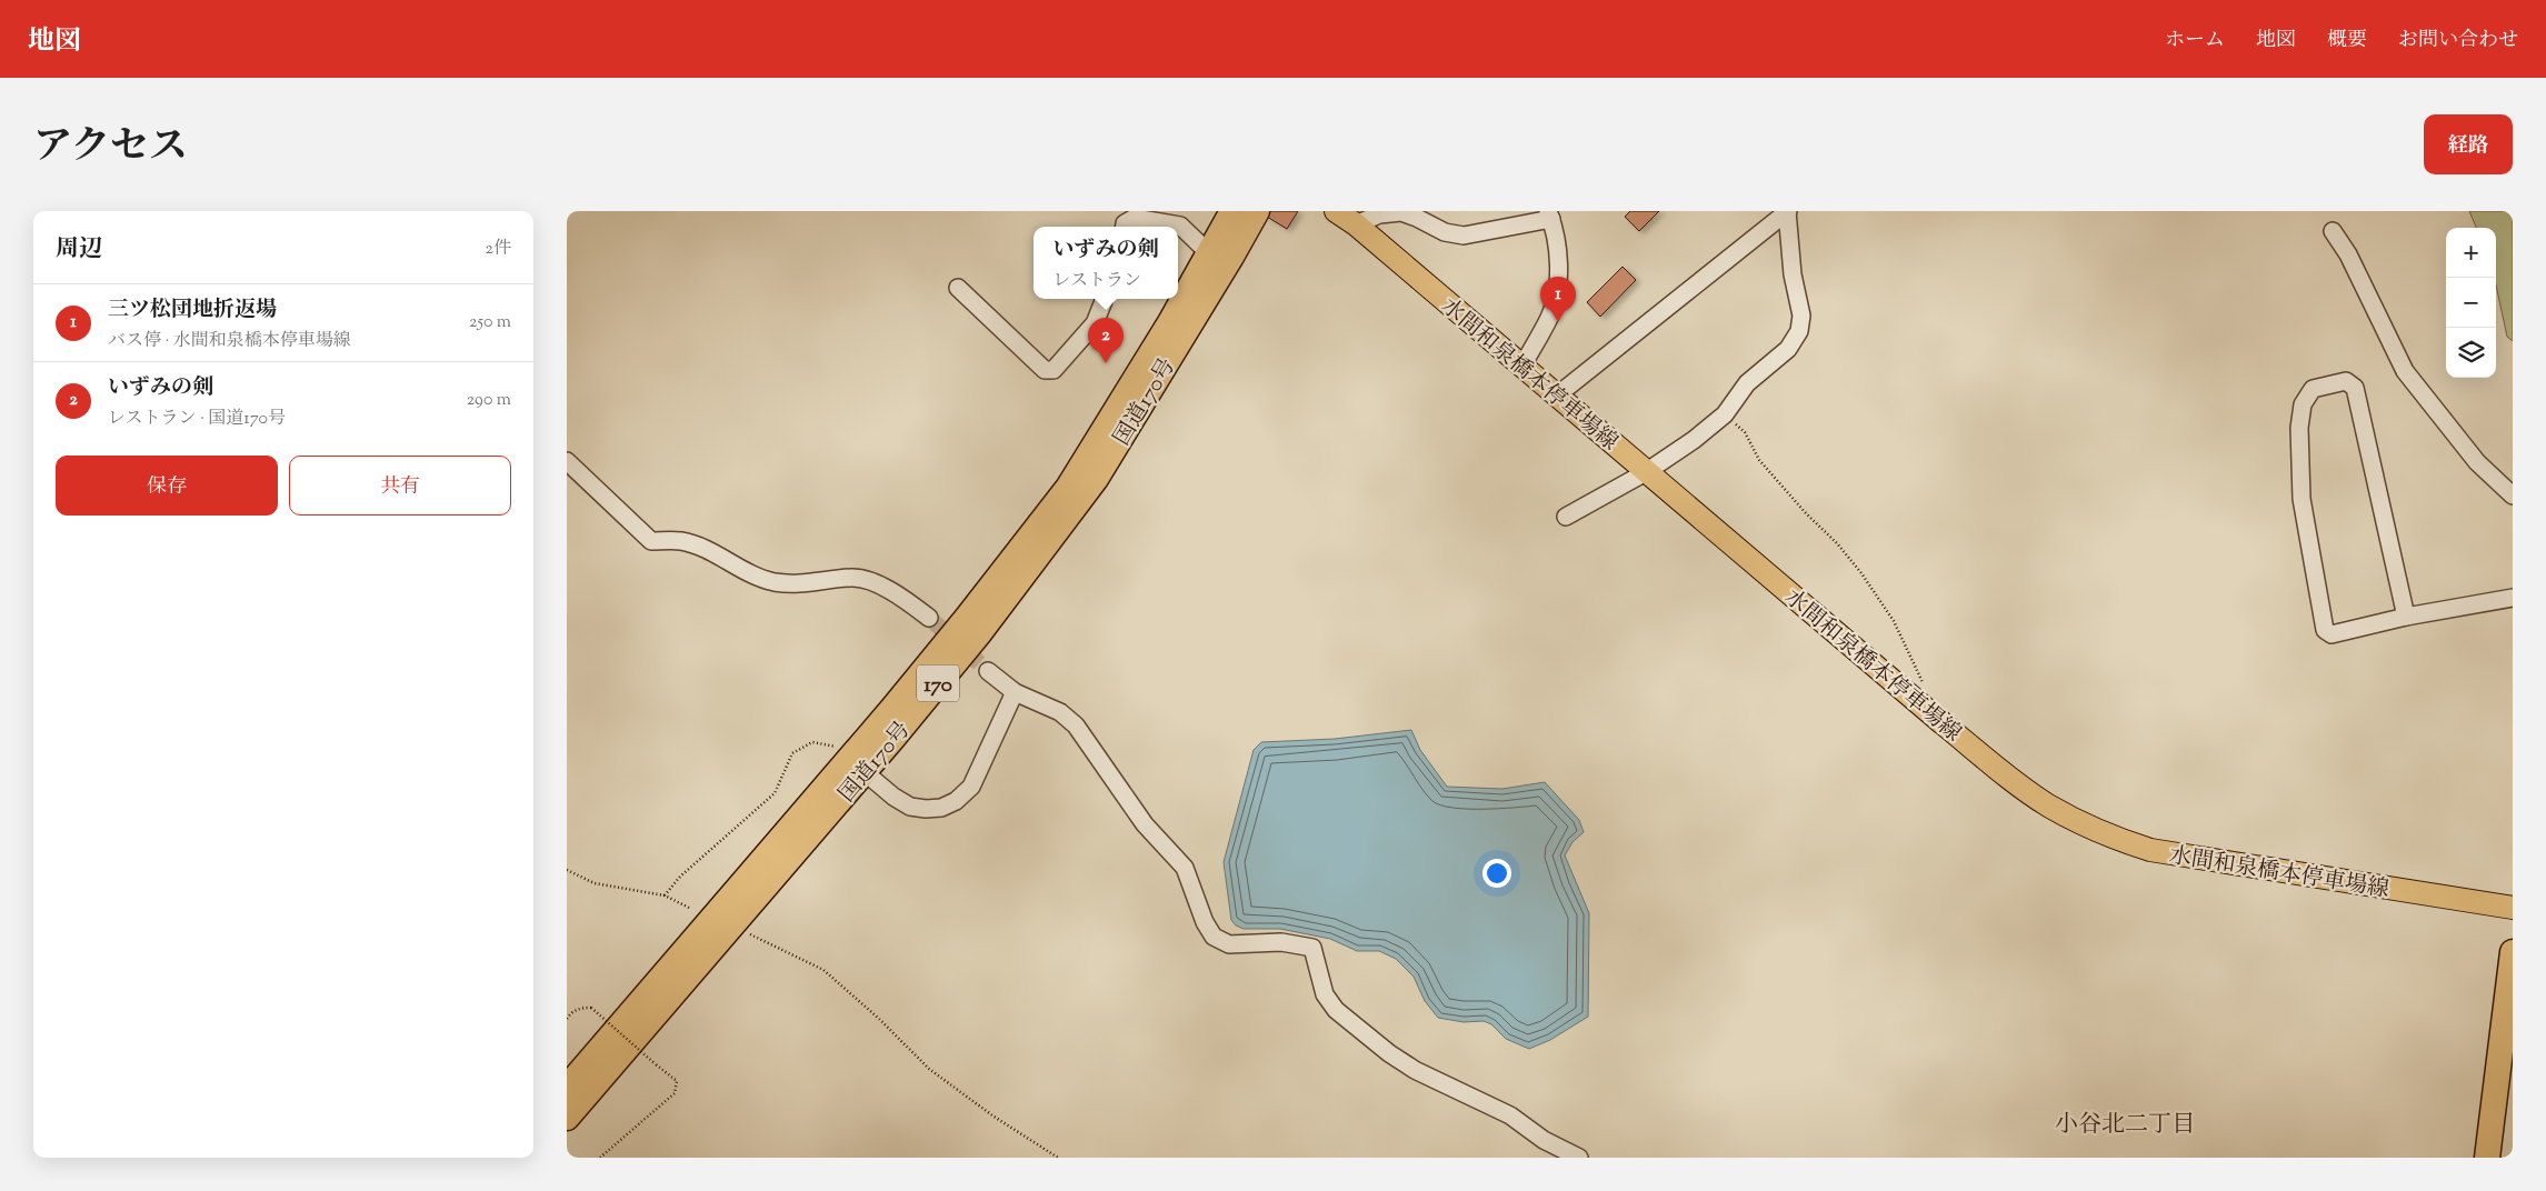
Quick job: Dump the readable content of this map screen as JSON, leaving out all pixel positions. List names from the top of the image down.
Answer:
{
  "streets": {
    "highway": ["国道170号", "170"],
    "main road": ["水間和泉橋本停車場線"]
  },
  "districts": ["小谷北二丁目"],
  "page": {
    "header": "地図",
    "nav": [
      "ホーム",
      "地図",
      "概要",
      "お問い合わせ"
    ],
    "title": "アクセス",
    "buttons": [
      "経路",
      ["保存", "共有"]
    ],
    "heading": ["周辺", "2件"],
    "popup": ["いずみの剣", "レストラン"],
    "map_buttons": ["+", "−"],
    "pins": ["1", "2"],
    "list": [
      {
        "mark": "1",
        "name": "三ツ松団地折返場",
        "note": "バス停 · 水間和泉橋本停車場線",
        "value": "250 m"
      },
      {
        "mark": "2",
        "name": "いずみの剣",
        "note": "レストラン · 国道170号",
        "value": "290 m"
      }
    ]
  }
}
